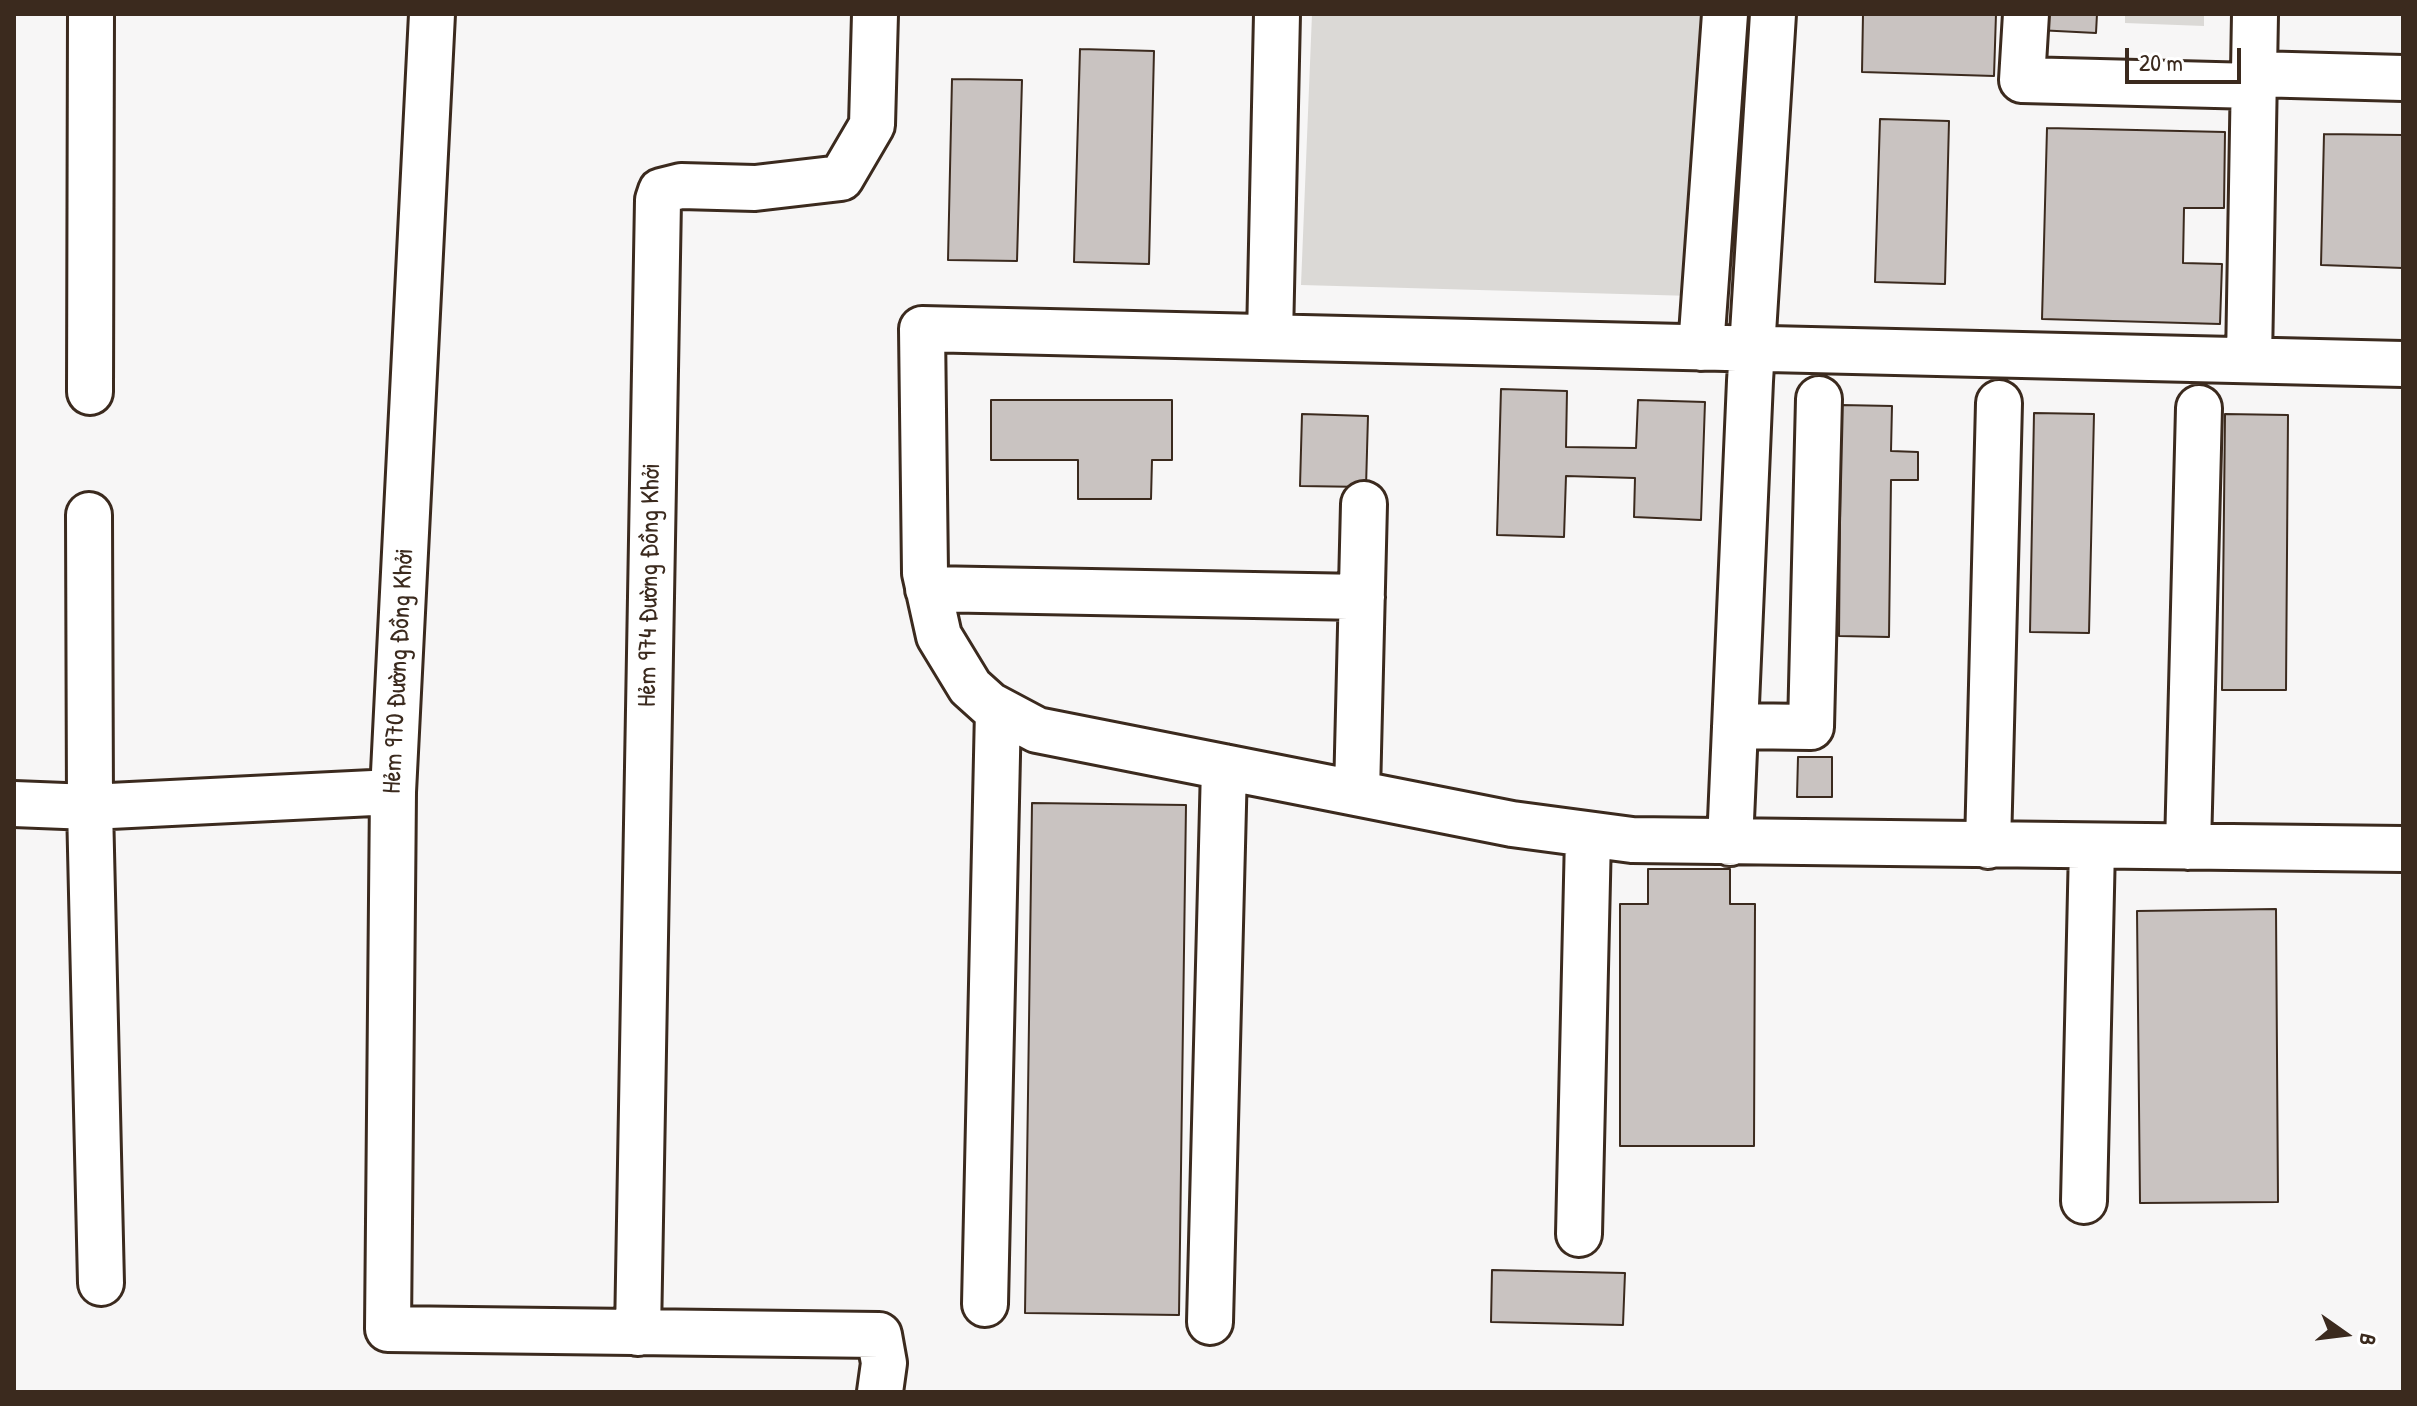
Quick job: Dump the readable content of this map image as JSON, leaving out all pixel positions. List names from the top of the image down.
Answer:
{
  "streets": {
    "street": ["Hẻm 974 Đường Đồng Khởi", "Hẻm 970 Đường Đồng Khởi"]
  },
  "crossings": [
    ["Hẻm 974 Đường Đồng Khởi", "Hẻm 970 Đường Đồng Khởi"]
  ],
  "scale_bar": "20 m",
  "north": "right"
}
